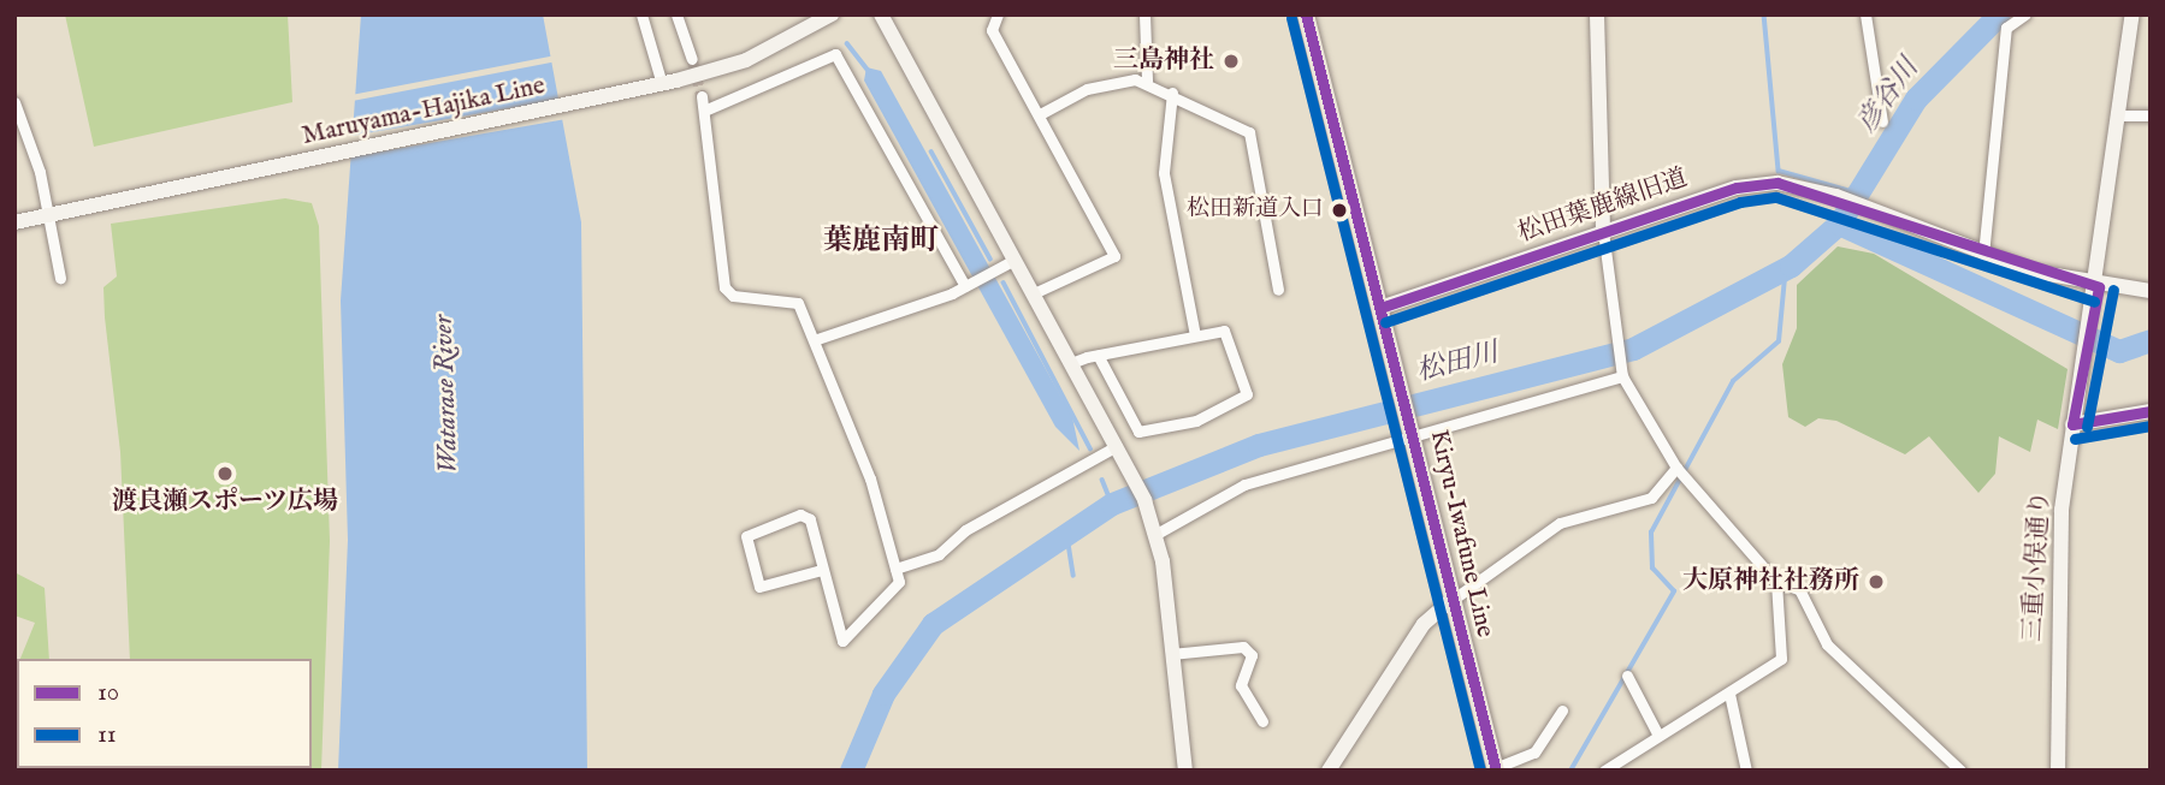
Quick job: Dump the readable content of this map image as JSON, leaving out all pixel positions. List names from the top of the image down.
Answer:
{
  "streets": {
    "main road": ["Kiryu-Iwafune Line"],
    "street": ["Maruyama-Hajika Line", "松田葉鹿線旧道", "三重小俣通り"]
  },
  "crossings": [
    ["松田葉鹿線旧道", "Kiryu-Iwafune Line"],
    ["松田葉鹿線旧道", "三重小俣通り"]
  ],
  "districts": ["葉鹿南町"],
  "water": ["彦谷川", "松田川", "Watarase River"],
  "places": [
    "三島神社",
    "松田新道入口",
    "渡良瀬スポーツ広場",
    "大原神社社務所"
  ],
  "lines": ["transit line 10", "transit line 11"],
  "legend": ["10", "11"]
}
